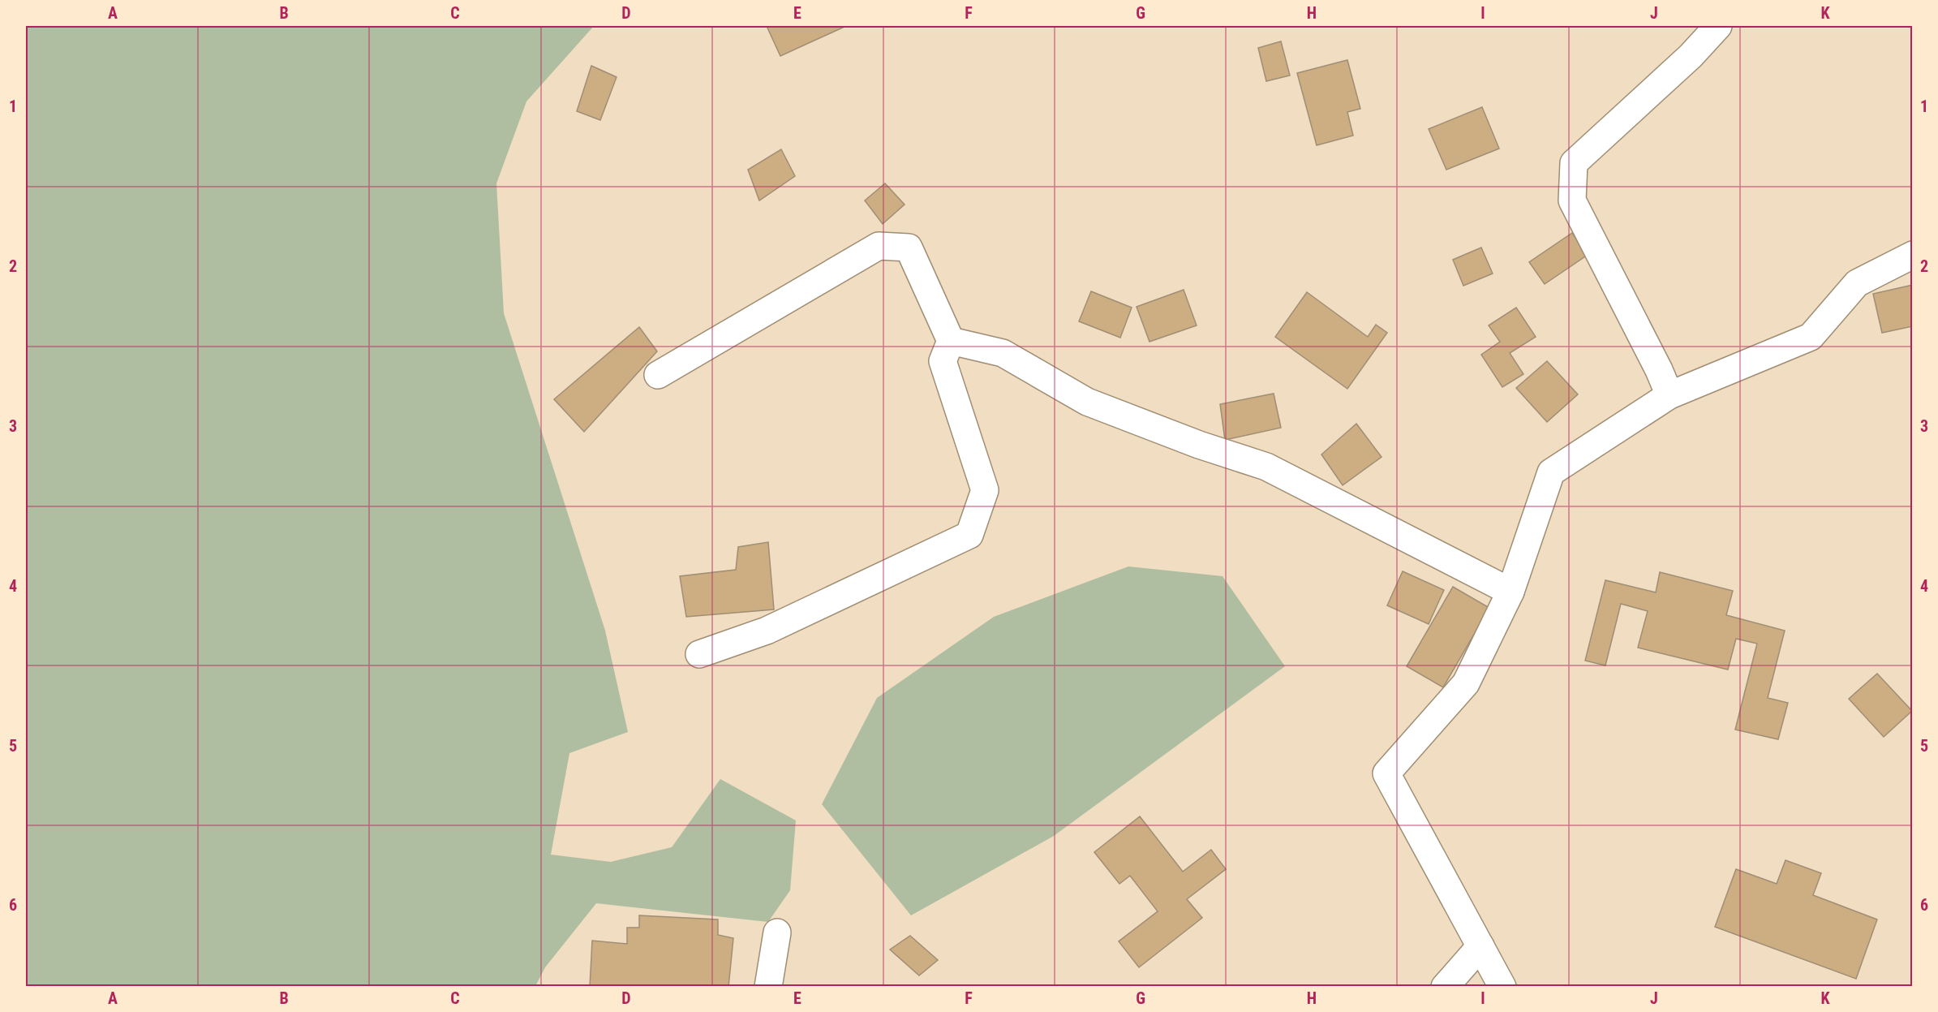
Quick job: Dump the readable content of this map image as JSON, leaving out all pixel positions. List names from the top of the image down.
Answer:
{
  "grid": {
    "columns": [
      "A",
      "B",
      "C",
      "D",
      "E",
      "F",
      "G",
      "H",
      "I",
      "J",
      "K"
    ],
    "rows": [
      "1",
      "2",
      "3",
      "4",
      "5",
      "6"
    ]
  }
}
